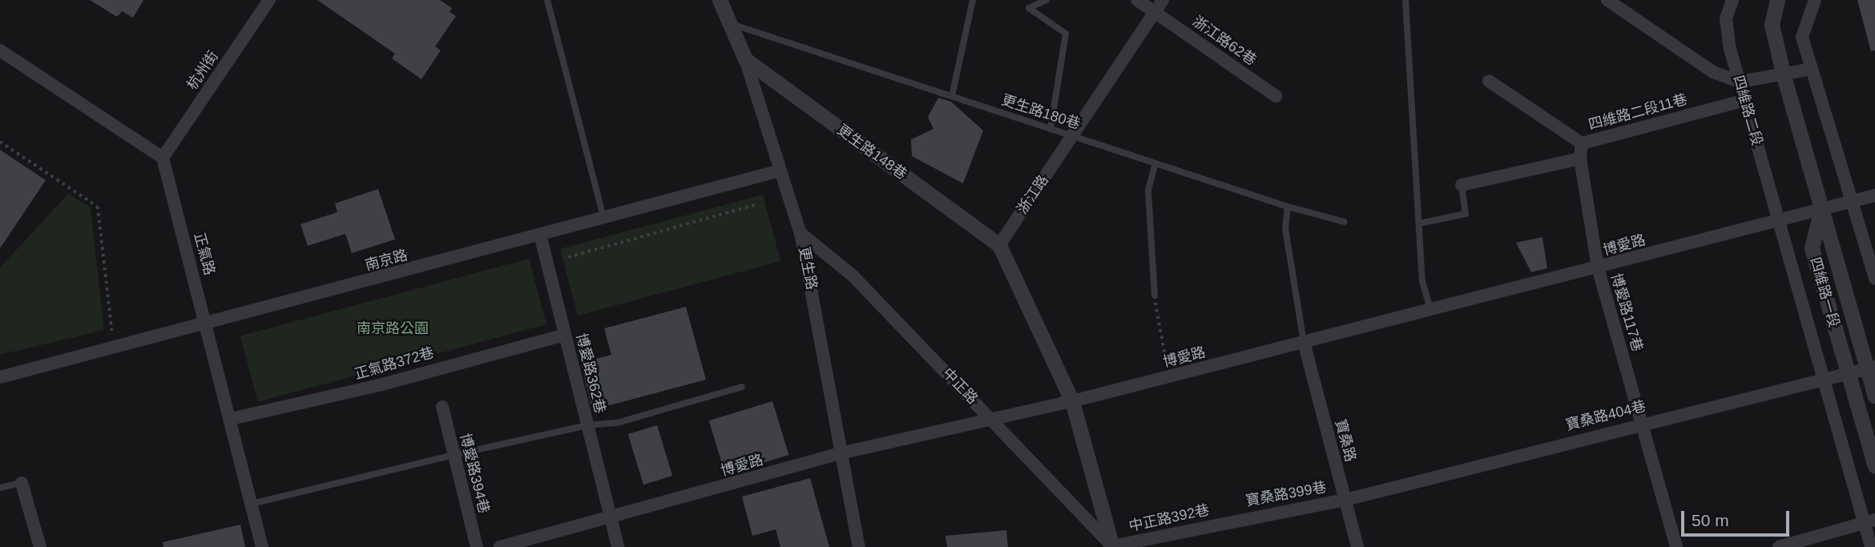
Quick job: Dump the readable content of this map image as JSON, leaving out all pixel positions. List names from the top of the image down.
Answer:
{
  "streets": {
    "street": [
      "浙江路62巷",
      "杭州街",
      "四維路二段",
      "四維路二段11巷",
      "更生路148巷",
      "浙江路",
      "博愛路",
      "正氣路",
      "南京路",
      "更生路",
      "四維路一段",
      "博愛路117巷",
      "正氣路372巷",
      "博愛路362巷",
      "中正路",
      "寶桑路404巷",
      "寶桑路",
      "博愛路394巷",
      "寶桑路399巷",
      "中正路392巷"
    ],
    "lane": ["更生路180巷"]
  },
  "crossings": [
    ["浙江路62巷", "浙江路"],
    ["杭州街", "正氣路"],
    ["四維路二段", "四維路二段11巷"],
    ["四維路二段", "博愛路"],
    ["四維路二段", "四維路一段"],
    ["更生路180巷", "浙江路"],
    ["更生路180巷", "更生路"],
    ["四維路二段11巷", "博愛路117巷"],
    ["更生路148巷", "浙江路"],
    ["更生路148巷", "更生路"],
    ["博愛路", "更生路"],
    ["博愛路", "四維路一段"],
    ["博愛路", "博愛路117巷"],
    ["博愛路", "博愛路362巷"],
    ["博愛路", "中正路"],
    ["博愛路", "寶桑路"],
    ["正氣路", "南京路"],
    ["正氣路", "正氣路372巷"],
    ["南京路", "更生路"],
    ["南京路", "博愛路362巷"],
    ["更生路", "中正路"],
    ["四維路一段", "寶桑路404巷"],
    ["博愛路117巷", "寶桑路404巷"],
    ["正氣路372巷", "博愛路362巷"],
    ["中正路", "中正路392巷"],
    ["寶桑路404巷", "寶桑路"],
    ["寶桑路404巷", "寶桑路399巷"],
    ["寶桑路", "寶桑路399巷"],
    ["寶桑路399巷", "中正路392巷"]
  ],
  "parks": ["南京路公園"],
  "scale_bar": "50 m"
}
